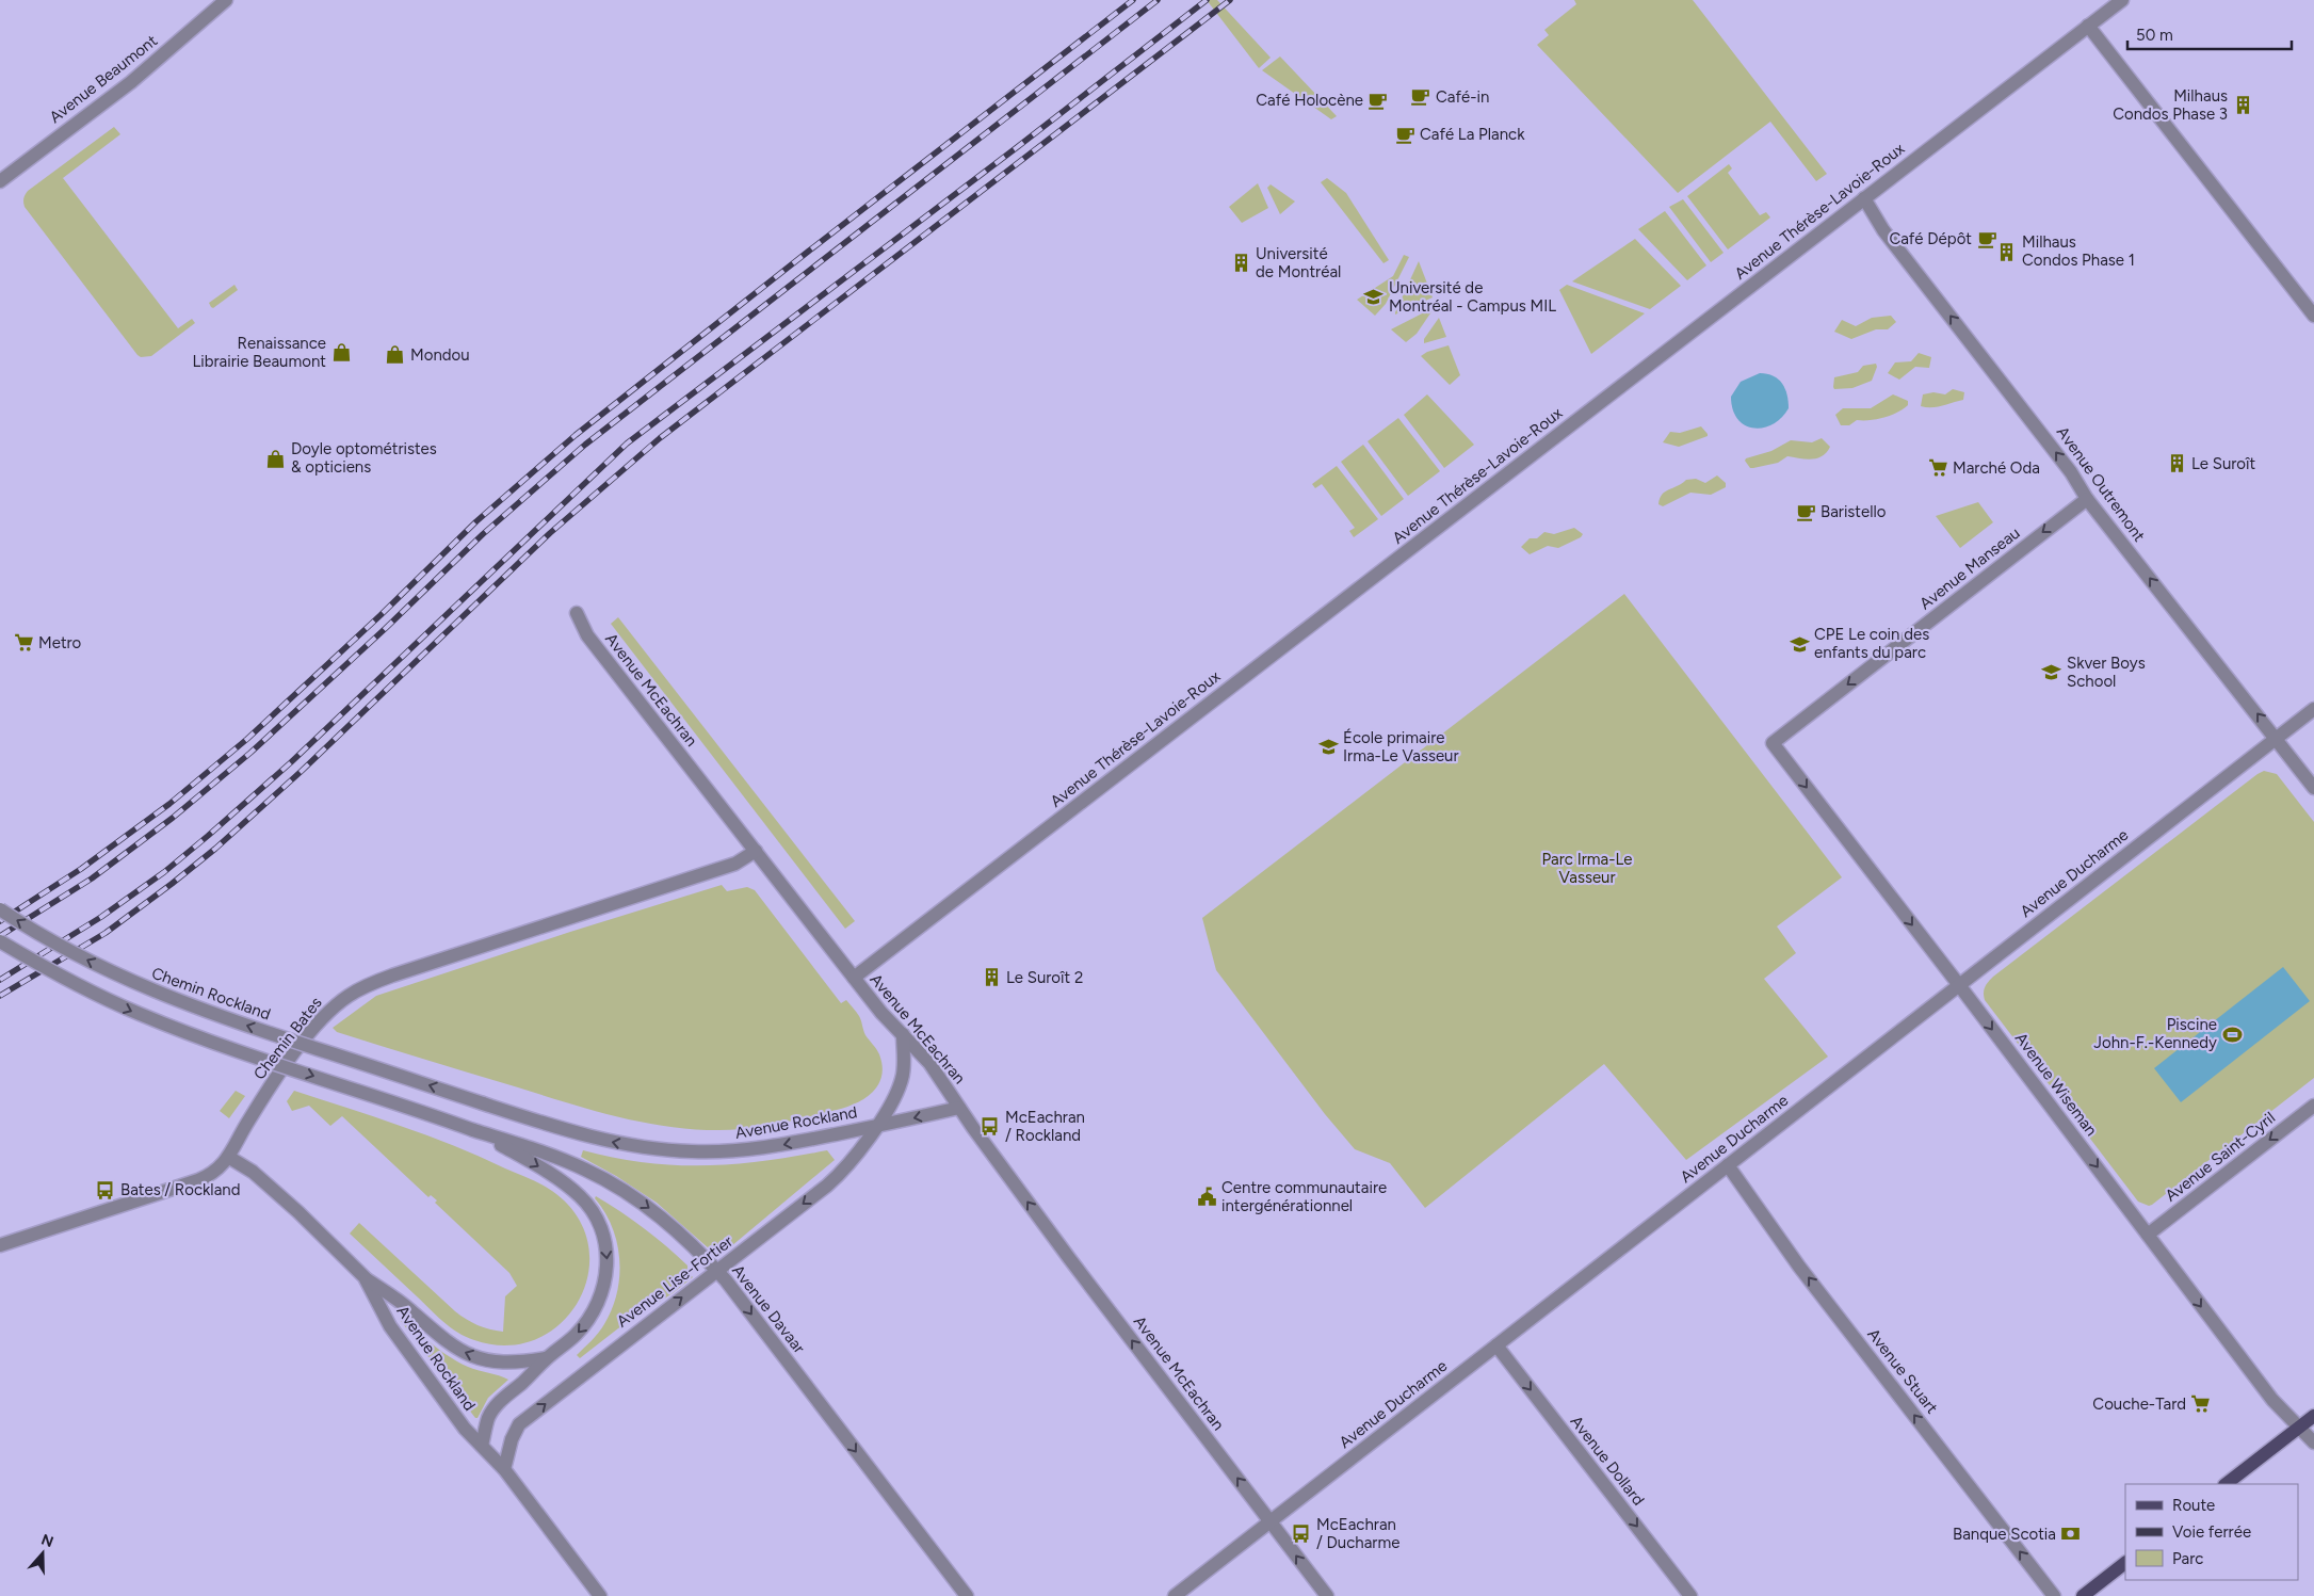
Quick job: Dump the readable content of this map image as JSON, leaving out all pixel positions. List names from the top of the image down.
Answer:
{
  "streets": {
    "street": [
      "Avenue Beaumont",
      "Avenue Thérèse-Lavoie-Roux",
      "Avenue Outremont",
      "Avenue Manseau",
      "Avenue McEachran",
      "Avenue Ducharme",
      "Chemin Rockland",
      "Chemin Bates",
      "Avenue Wiseman",
      "Avenue Rockland",
      "Avenue Saint-Cyril",
      "Avenue Lise-Fortier",
      "Avenue Davaar",
      "Avenue Stuart",
      "Avenue Dollard"
    ]
  },
  "crossings": [
    ["Avenue Thérèse-Lavoie-Roux", "Avenue Outremont"],
    ["Avenue Thérèse-Lavoie-Roux", "Avenue McEachran"],
    ["Avenue Outremont", "Avenue Manseau"],
    ["Avenue Outremont", "Avenue Ducharme"],
    ["Avenue Manseau", "Avenue Wiseman"],
    ["Avenue McEachran", "Avenue Ducharme"],
    ["Avenue McEachran", "Chemin Bates"],
    ["Avenue McEachran", "Avenue Rockland"],
    ["Avenue McEachran", "Avenue Lise-Fortier"],
    ["Avenue Ducharme", "Avenue Wiseman"],
    ["Avenue Ducharme", "Avenue Stuart"],
    ["Avenue Ducharme", "Avenue Dollard"],
    ["Chemin Rockland", "Avenue Rockland"],
    ["Chemin Bates", "Avenue Rockland"],
    ["Avenue Wiseman", "Avenue Saint-Cyril"],
    ["Avenue Rockland", "Avenue Lise-Fortier"],
    ["Avenue Lise-Fortier", "Avenue Davaar"]
  ],
  "one_way": [
    "Avenue Outremont",
    "Avenue Manseau",
    "Avenue McEachran",
    "Avenue Wiseman",
    "Avenue Rockland",
    "Avenue Saint-Cyril",
    "Avenue Davaar",
    "Avenue Stuart",
    "Avenue Dollard"
  ],
  "parks": ["Parc Irma-Le Vasseur"],
  "places": {
    "cafe": [
      "Café-in",
      "Café Holocène",
      "Café La Planck",
      "Café Dépôt",
      "Baristello"
    ],
    "building": [
      "Milhaus Condos Phase 3",
      "Milhaus Condos Phase 1",
      "Université de Montréal",
      "Le Suroît",
      "Le Suroît 2"
    ],
    "school or university": [
      "Université de Montréal - Campus MIL",
      "CPE Le coin des enfants du parc",
      "Skver Boys School",
      "École primaire Irma-Le Vasseur"
    ],
    "shop": ["Renaissance Librairie Beaumont", "Mondou", "Doyle optométristes & opticiens"],
    "supermarket": ["Marché Oda", "Metro", "Couche-Tard"],
    "sports": ["Piscine John-F.-Kennedy"],
    "bus stop": ["McEachran / Rockland", "Bates / Rockland", "McEachran / Ducharme"],
    "public building": ["Centre communautaire intergénérationnel"],
    "bank": ["Banque Scotia"]
  },
  "legend": ["Route", "Voie ferrée", "Parc"],
  "scale_bar": "50 m",
  "north": "top"
}
